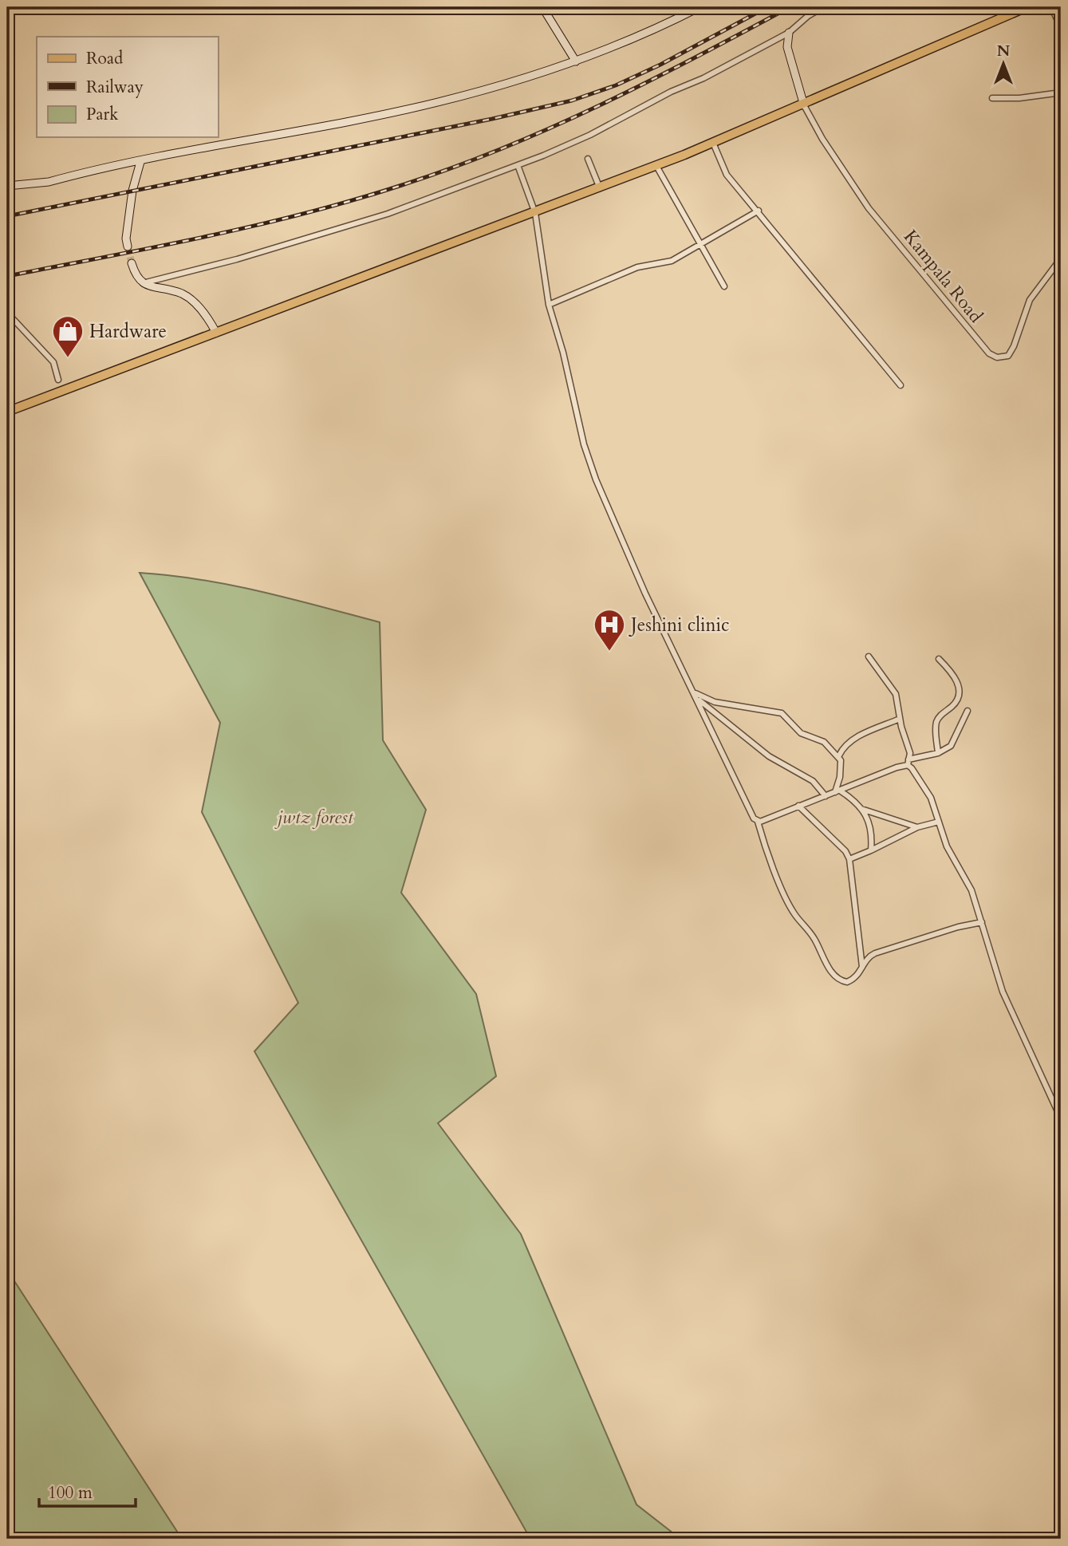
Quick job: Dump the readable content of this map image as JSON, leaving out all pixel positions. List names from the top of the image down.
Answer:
{
  "streets": {
    "street": ["Kampala Road"]
  },
  "parks": ["jwtz forest"],
  "places": {
    "shop": ["Hardware"],
    "hospital": ["Jeshini clinic"]
  },
  "legend": ["Road", "Railway", "Park"],
  "scale_bar": "100 m",
  "north": "top"
}
